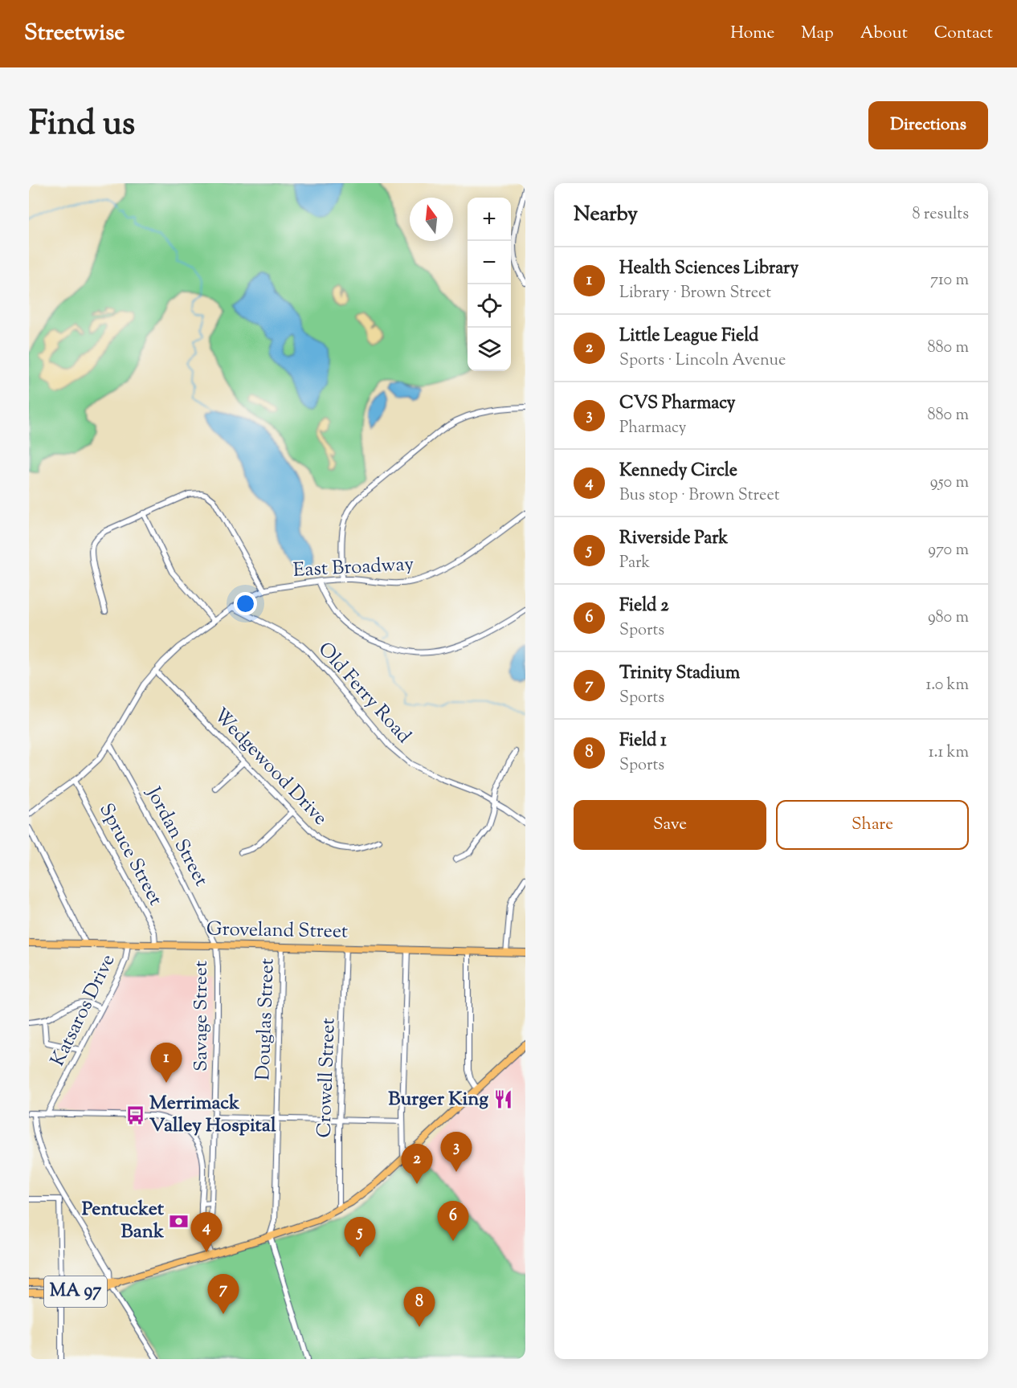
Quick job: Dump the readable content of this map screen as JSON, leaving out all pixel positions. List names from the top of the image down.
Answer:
{
  "streets": {
    "main road": ["Groveland Street", "MA 97"],
    "street": [
      "East Broadway",
      "Old Ferry Road",
      "Wedgewood Drive",
      "Jordan Street",
      "Spruce Street",
      "Katsaros Drive",
      "Savage Street",
      "Douglas Street",
      "Crowell Street"
    ]
  },
  "crossings": [
    ["East Broadway", "Old Ferry Road"],
    ["East Broadway", "Wedgewood Drive"],
    ["East Broadway", "Jordan Street"],
    ["East Broadway", "Spruce Street"],
    ["Jordan Street", "Groveland Street"],
    ["Jordan Street", "Savage Street"],
    ["Spruce Street", "Groveland Street"],
    ["Groveland Street", "Katsaros Drive"],
    ["Groveland Street", "Savage Street"],
    ["Groveland Street", "Douglas Street"],
    ["Groveland Street", "Crowell Street"],
    ["Douglas Street", "MA 97"],
    ["Crowell Street", "MA 97"]
  ],
  "places": {
    "restaurant": ["Burger King"],
    "bus stop": ["Merrimack Valley Hospital"],
    "bank": ["Pentucket Bank"]
  },
  "north": "top",
  "page": {
    "header": "Streetwise",
    "nav": [
      "Home",
      "Map",
      "About",
      "Contact"
    ],
    "title": "Find us",
    "buttons": [
      "Directions",
      ["Save", "Share"]
    ],
    "heading": ["Nearby", "8 results"],
    "map_buttons": ["+", "−"],
    "list": [
      {
        "mark": "1",
        "name": "Health Sciences Library",
        "note": "Library · Brown Street",
        "value": "710 m"
      },
      {
        "mark": "2",
        "name": "Little League Field",
        "note": "Sports · Lincoln Avenue",
        "value": "880 m"
      },
      {
        "mark": "3",
        "name": "CVS Pharmacy",
        "note": "Pharmacy",
        "value": "880 m"
      },
      {
        "mark": "4",
        "name": "Kennedy Circle",
        "note": "Bus stop · Brown Street",
        "value": "950 m"
      },
      {
        "mark": "5",
        "name": "Riverside Park",
        "note": "Park",
        "value": "970 m"
      },
      {
        "mark": "6",
        "name": "Field 2",
        "note": "Sports",
        "value": "980 m"
      },
      {
        "mark": "7",
        "name": "Trinity Stadium",
        "note": "Sports",
        "value": "1.0 km"
      },
      {
        "mark": "8",
        "name": "Field 1",
        "note": "Sports",
        "value": "1.1 km"
      }
    ],
    "pins": [
      "1",
      "3",
      "2",
      "6",
      "4",
      "5",
      "7",
      "8"
    ]
  }
}
